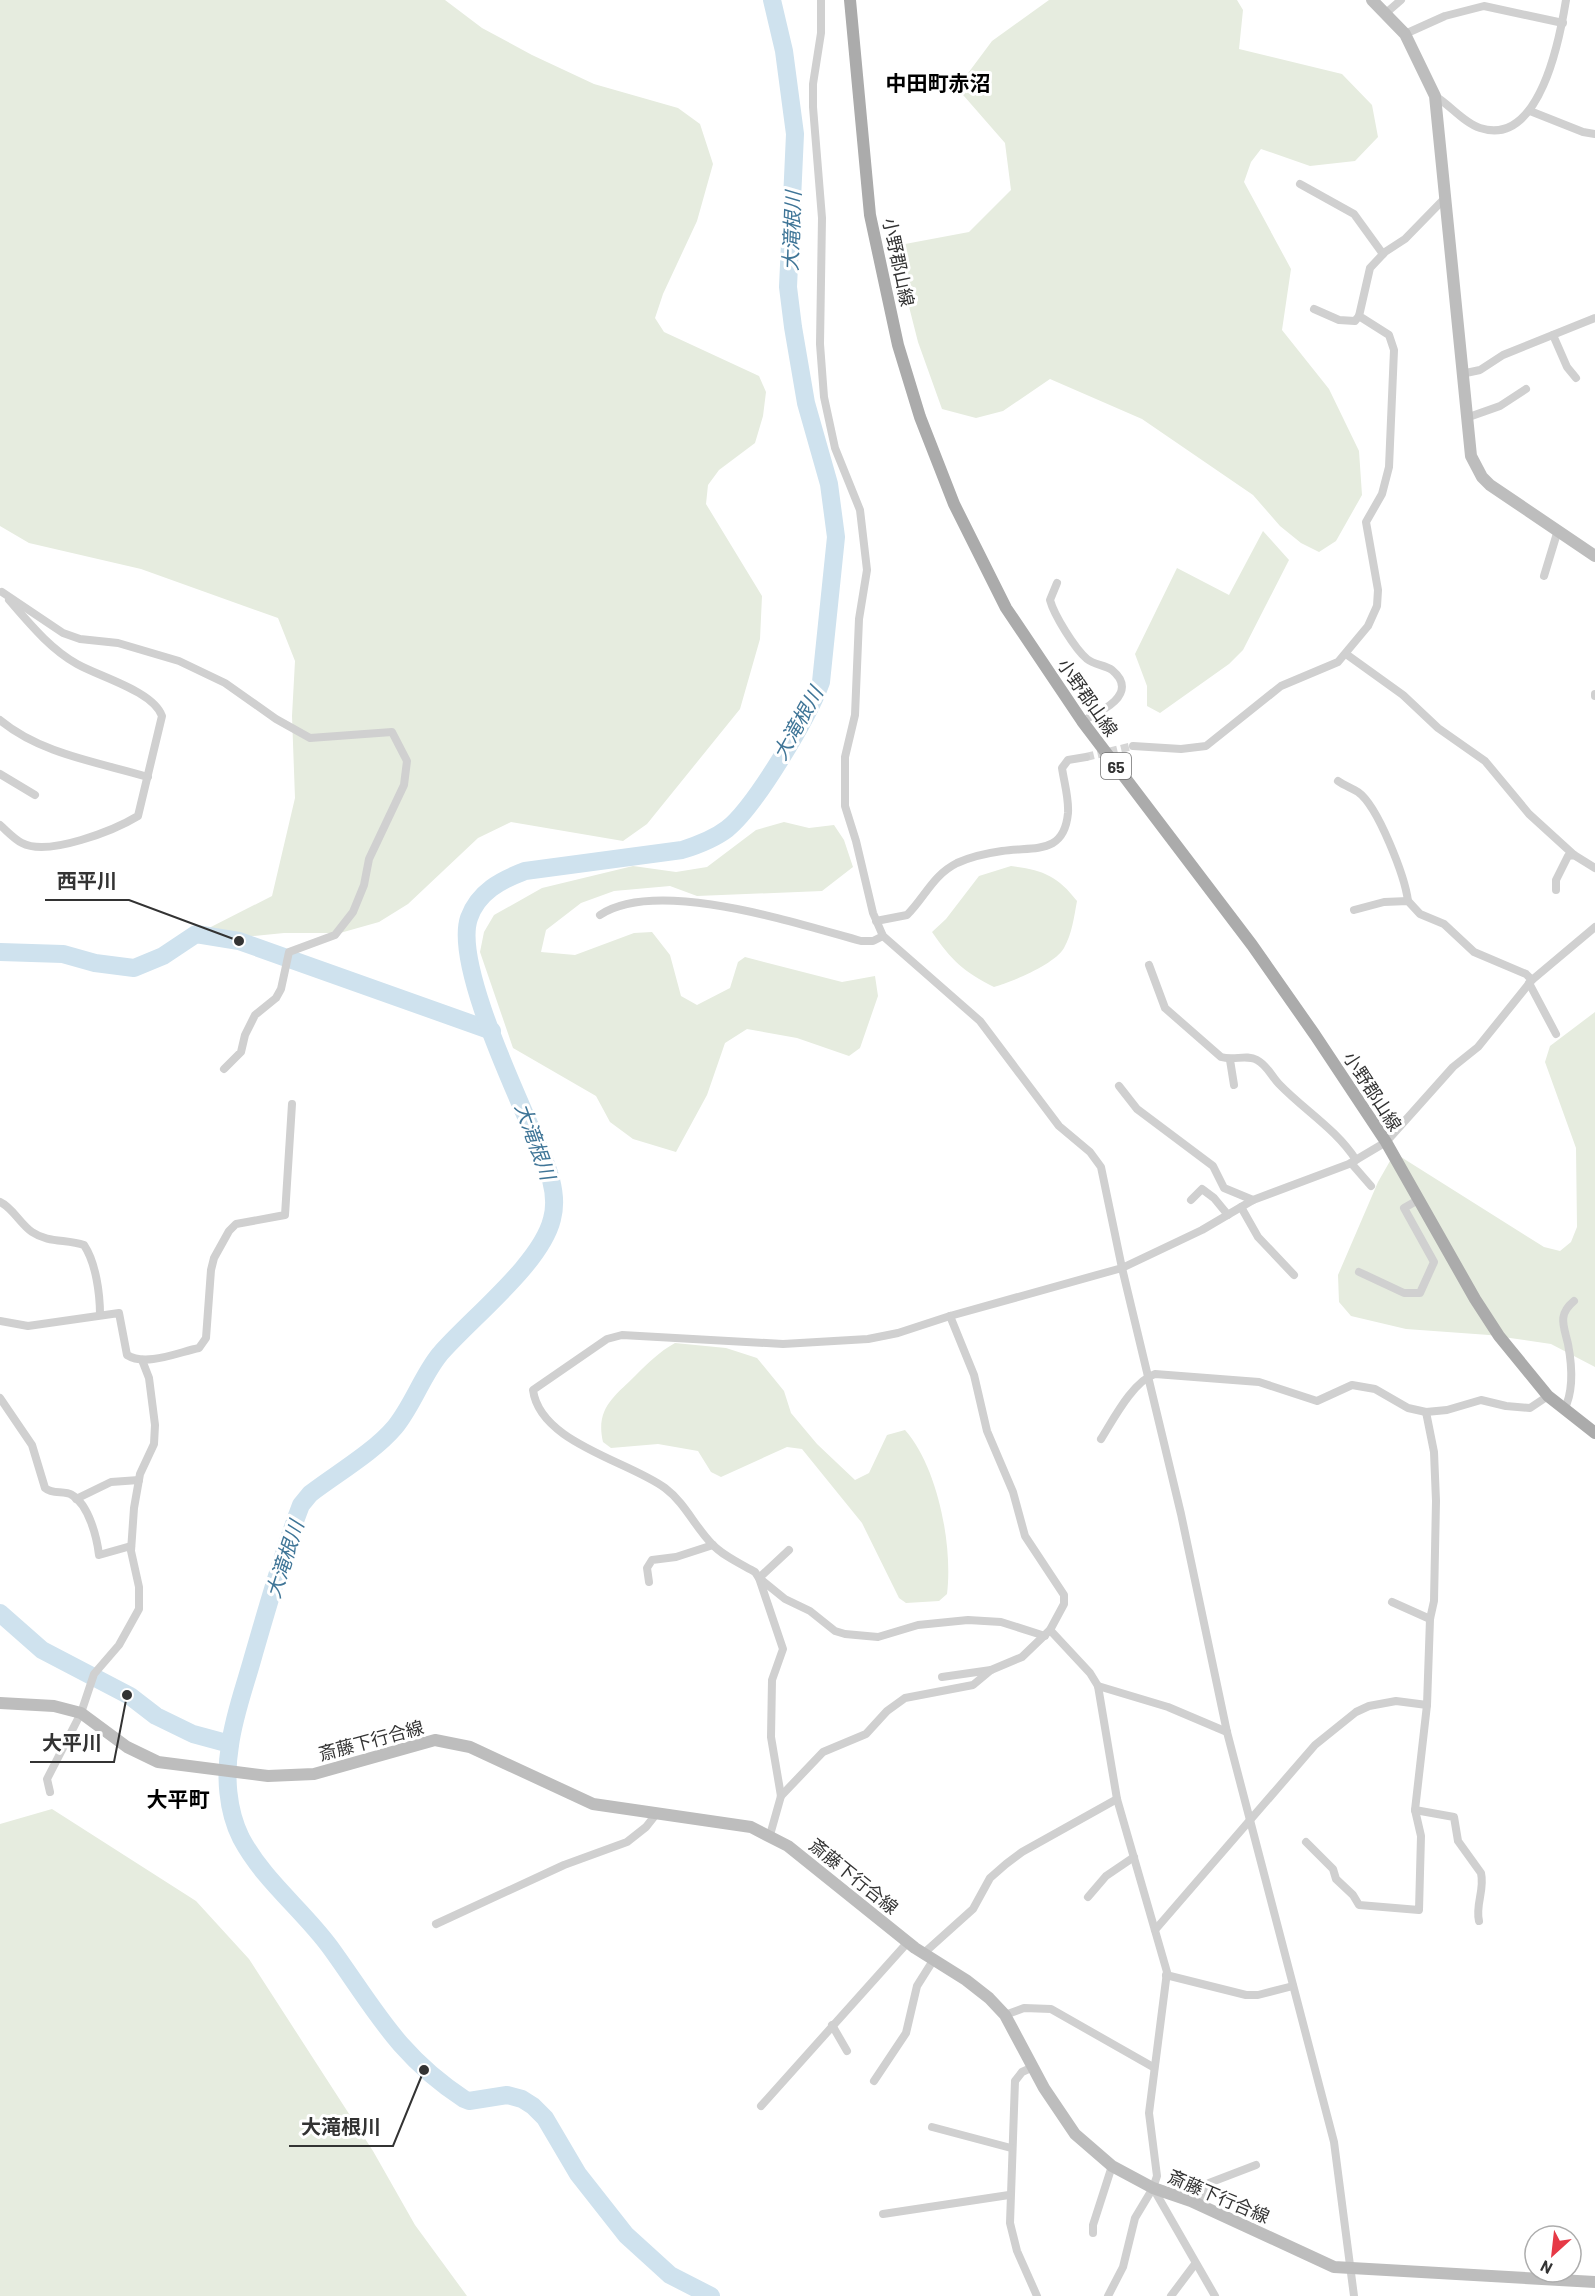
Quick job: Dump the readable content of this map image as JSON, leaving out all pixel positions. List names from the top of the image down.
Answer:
{
  "streets": {
    "main road": ["小野郡山線", "65", "斎藤下行合線"]
  },
  "districts": ["中田町赤沼", "大平町"],
  "water": ["大滝根川"],
  "places": ["西平川", "大平川", "大滝根川"],
  "north": "bottom left"
}
